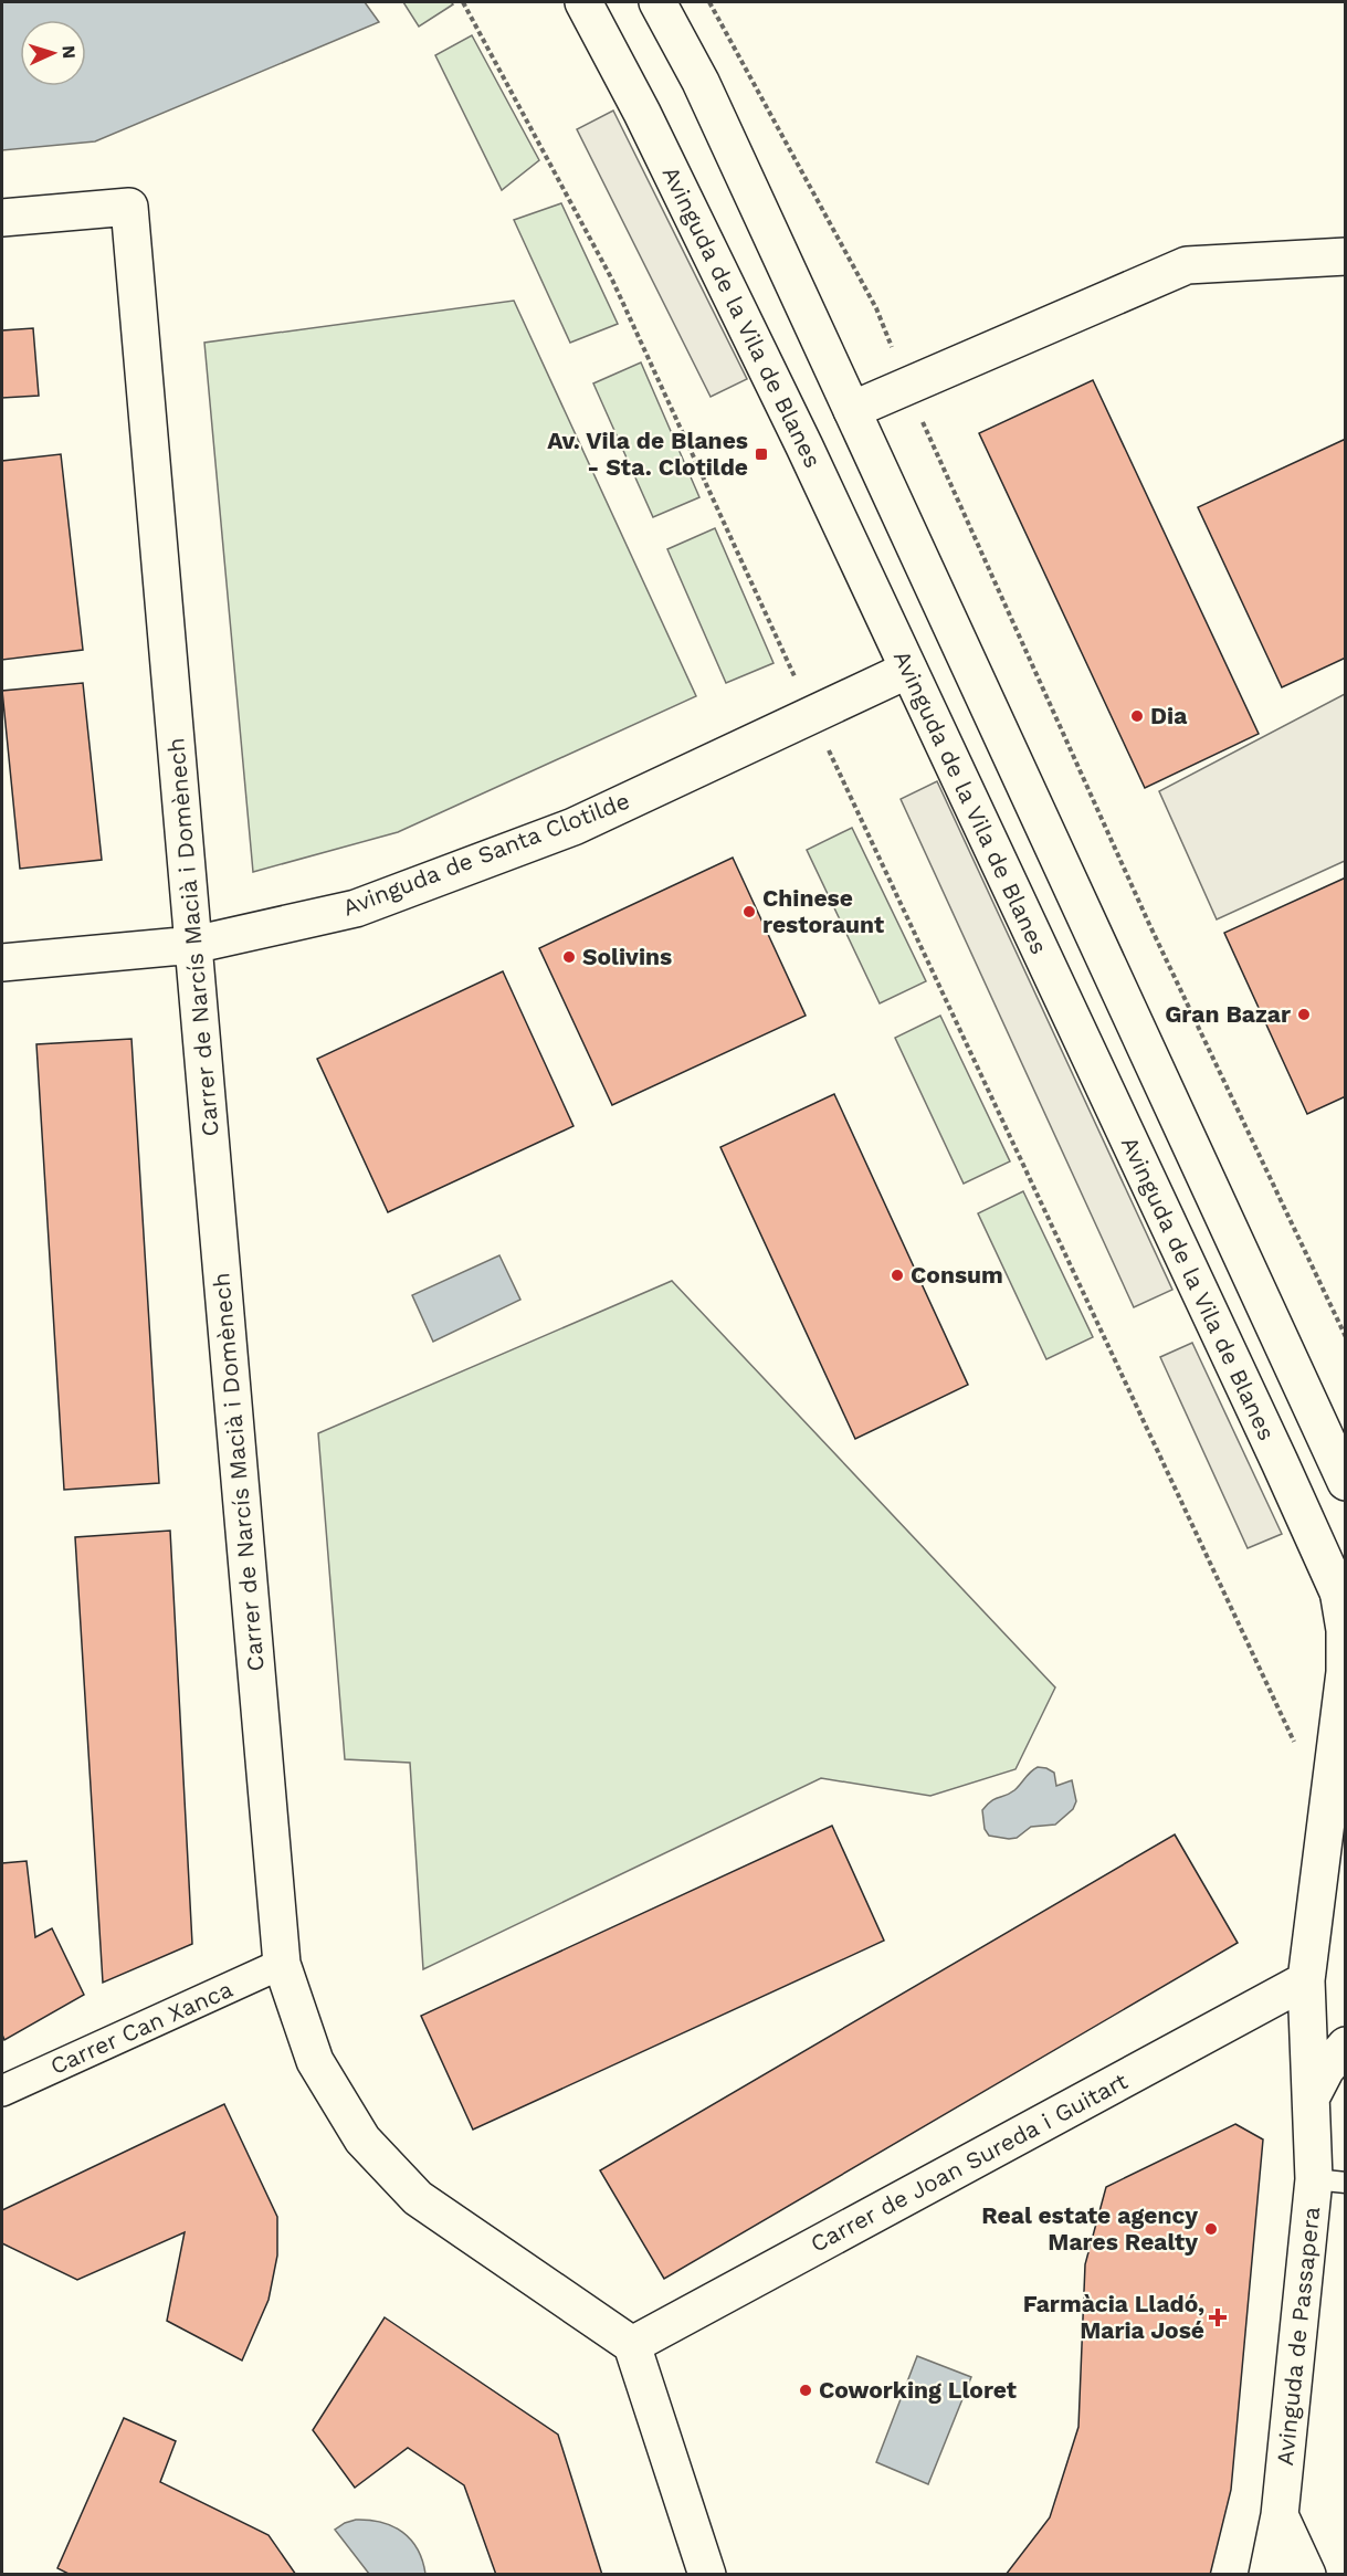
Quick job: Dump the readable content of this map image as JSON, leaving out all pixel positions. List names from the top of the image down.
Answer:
{
  "streets": {
    "street": [
      "Avinguda de la Vila de Blanes",
      "Avinguda de Santa Clotilde",
      "Carrer de Narcís Macià i Domènech",
      "Carrer Can Xanca",
      "Carrer de Joan Sureda i Guitart",
      "Avinguda de Passapera"
    ]
  },
  "crossings": [
    ["Avinguda de la Vila de Blanes", "Avinguda de Santa Clotilde"],
    ["Avinguda de la Vila de Blanes", "Avinguda de Passapera"],
    ["Avinguda de Santa Clotilde", "Carrer de Narcís Macià i Domènech"],
    ["Carrer de Narcís Macià i Domènech", "Carrer Can Xanca"],
    ["Carrer de Narcís Macià i Domènech", "Carrer de Joan Sureda i Guitart"],
    ["Carrer de Joan Sureda i Guitart", "Avinguda de Passapera"]
  ],
  "places": {
    "transit": ["Av. Vila de Blanes - Sta. Clotilde"],
    "other": [
      "Dia",
      "Chinese restoraunt",
      "Solivins",
      "Gran Bazar",
      "Consum",
      "Real estate agency Mares Realty",
      "Coworking Lloret"
    ],
    "health": ["Farmàcia Lladó, Maria José"]
  },
  "north": "right"
}
